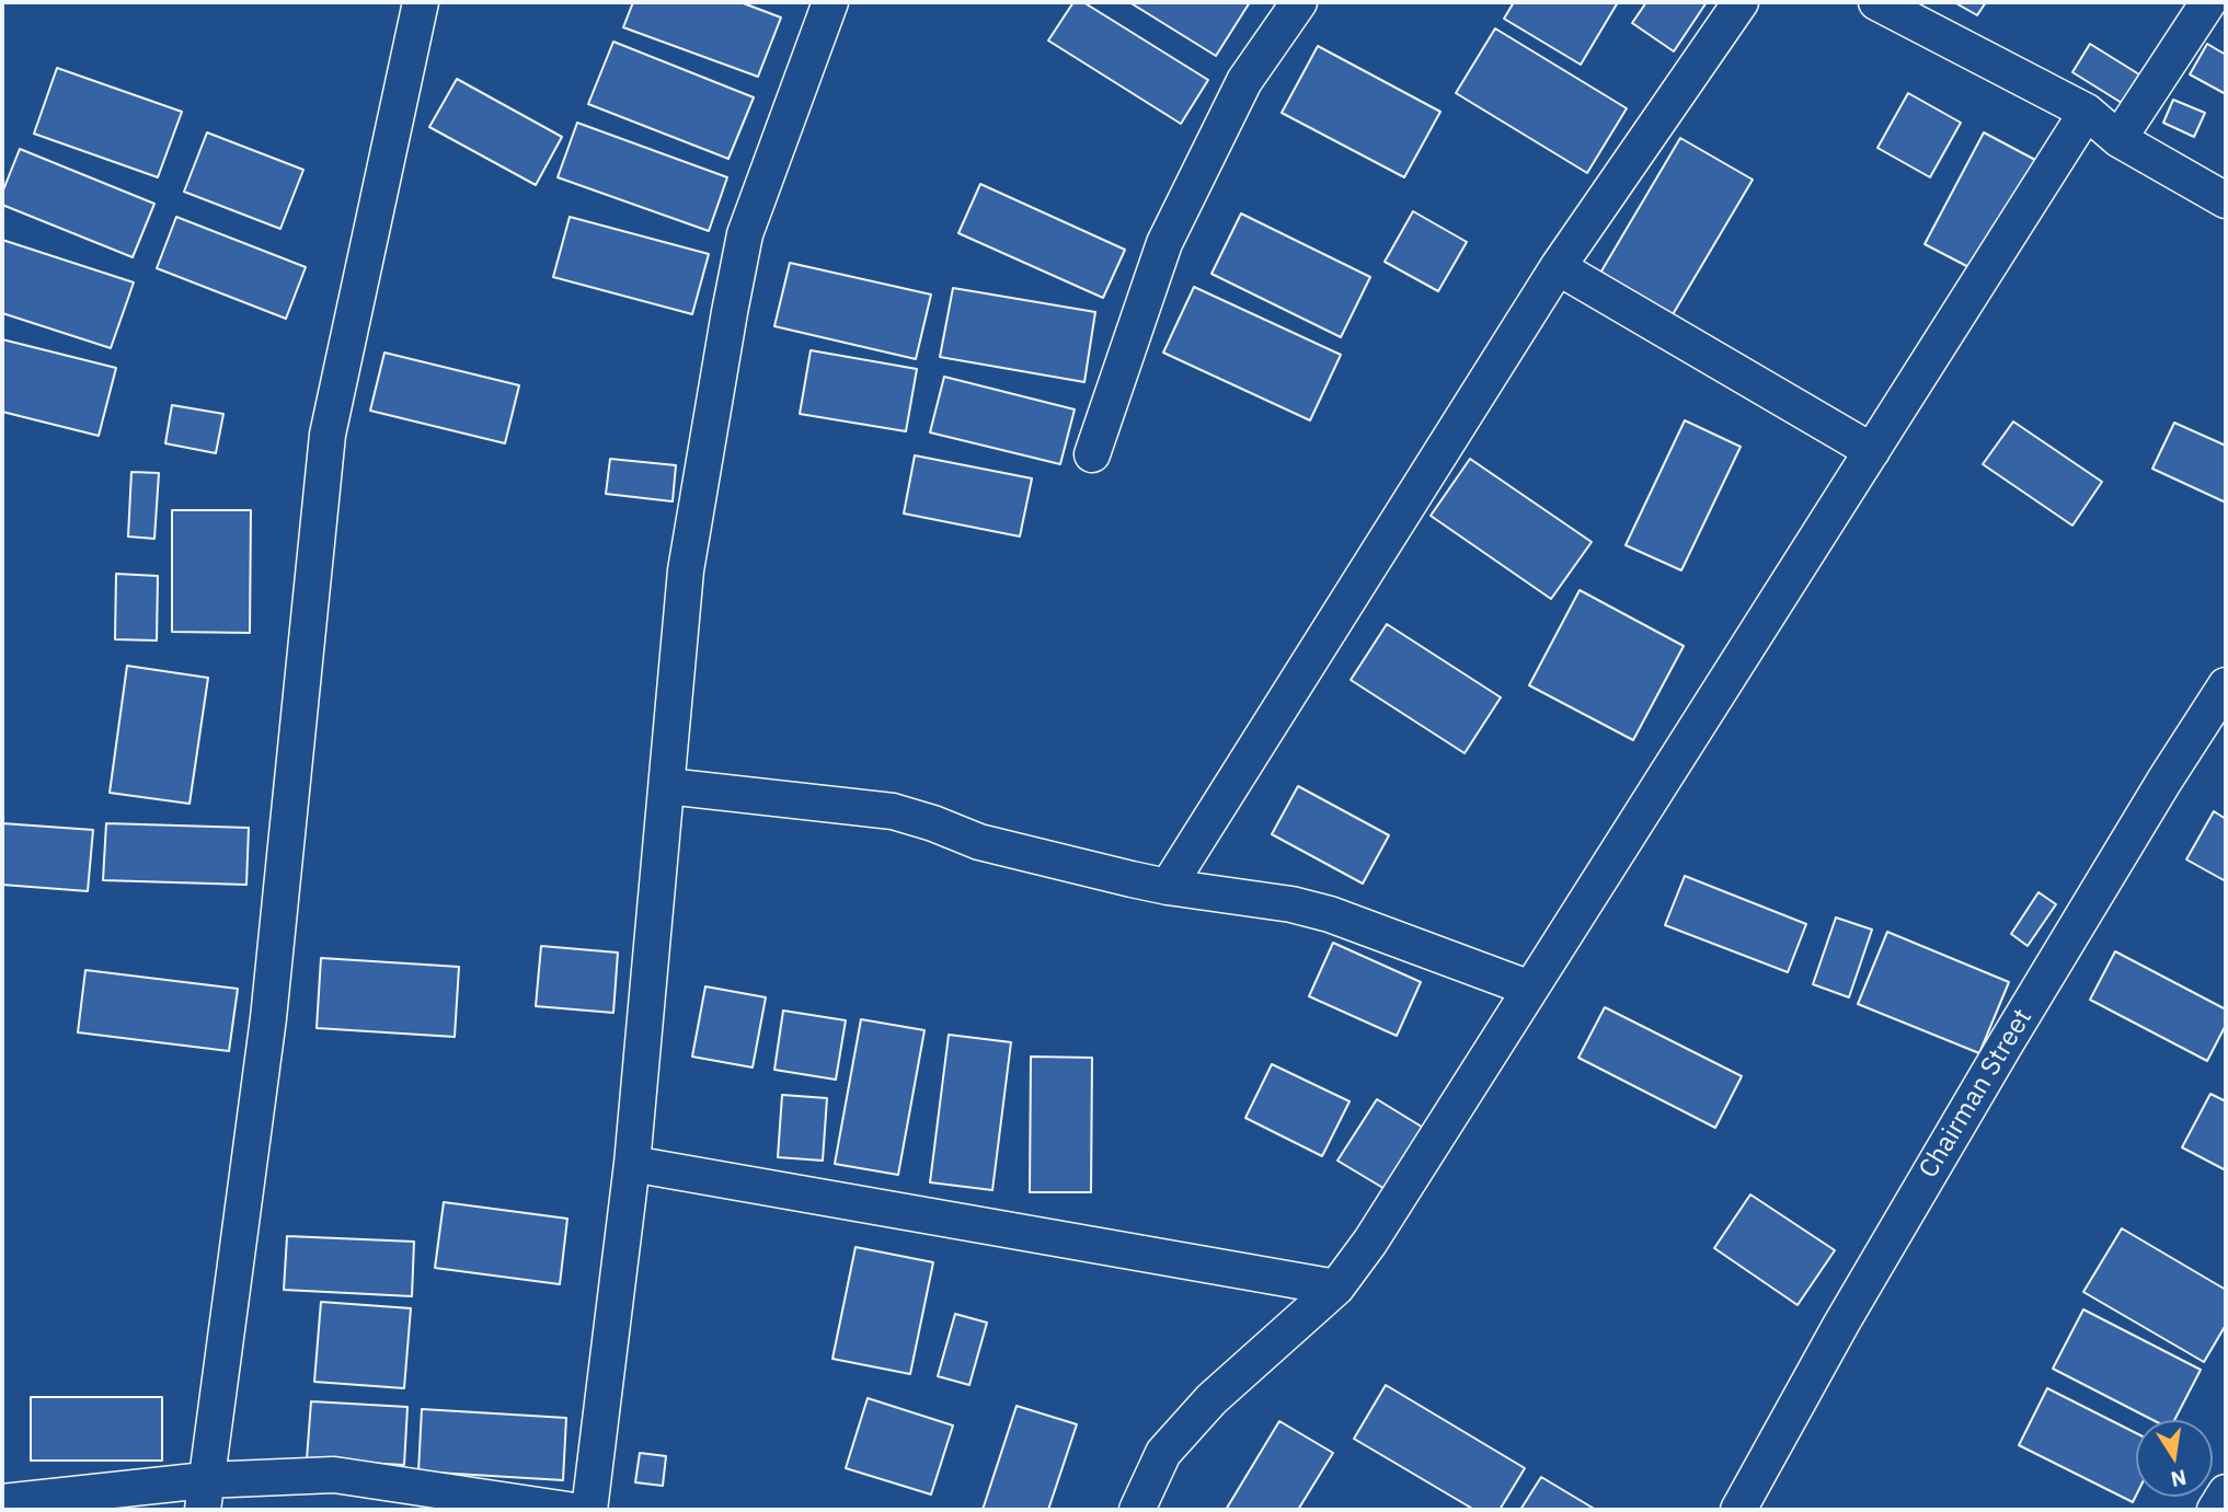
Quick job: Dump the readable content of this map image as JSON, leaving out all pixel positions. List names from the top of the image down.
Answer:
{
  "streets": {
    "street": ["Chairman Street"]
  },
  "north": "bottom"
}
